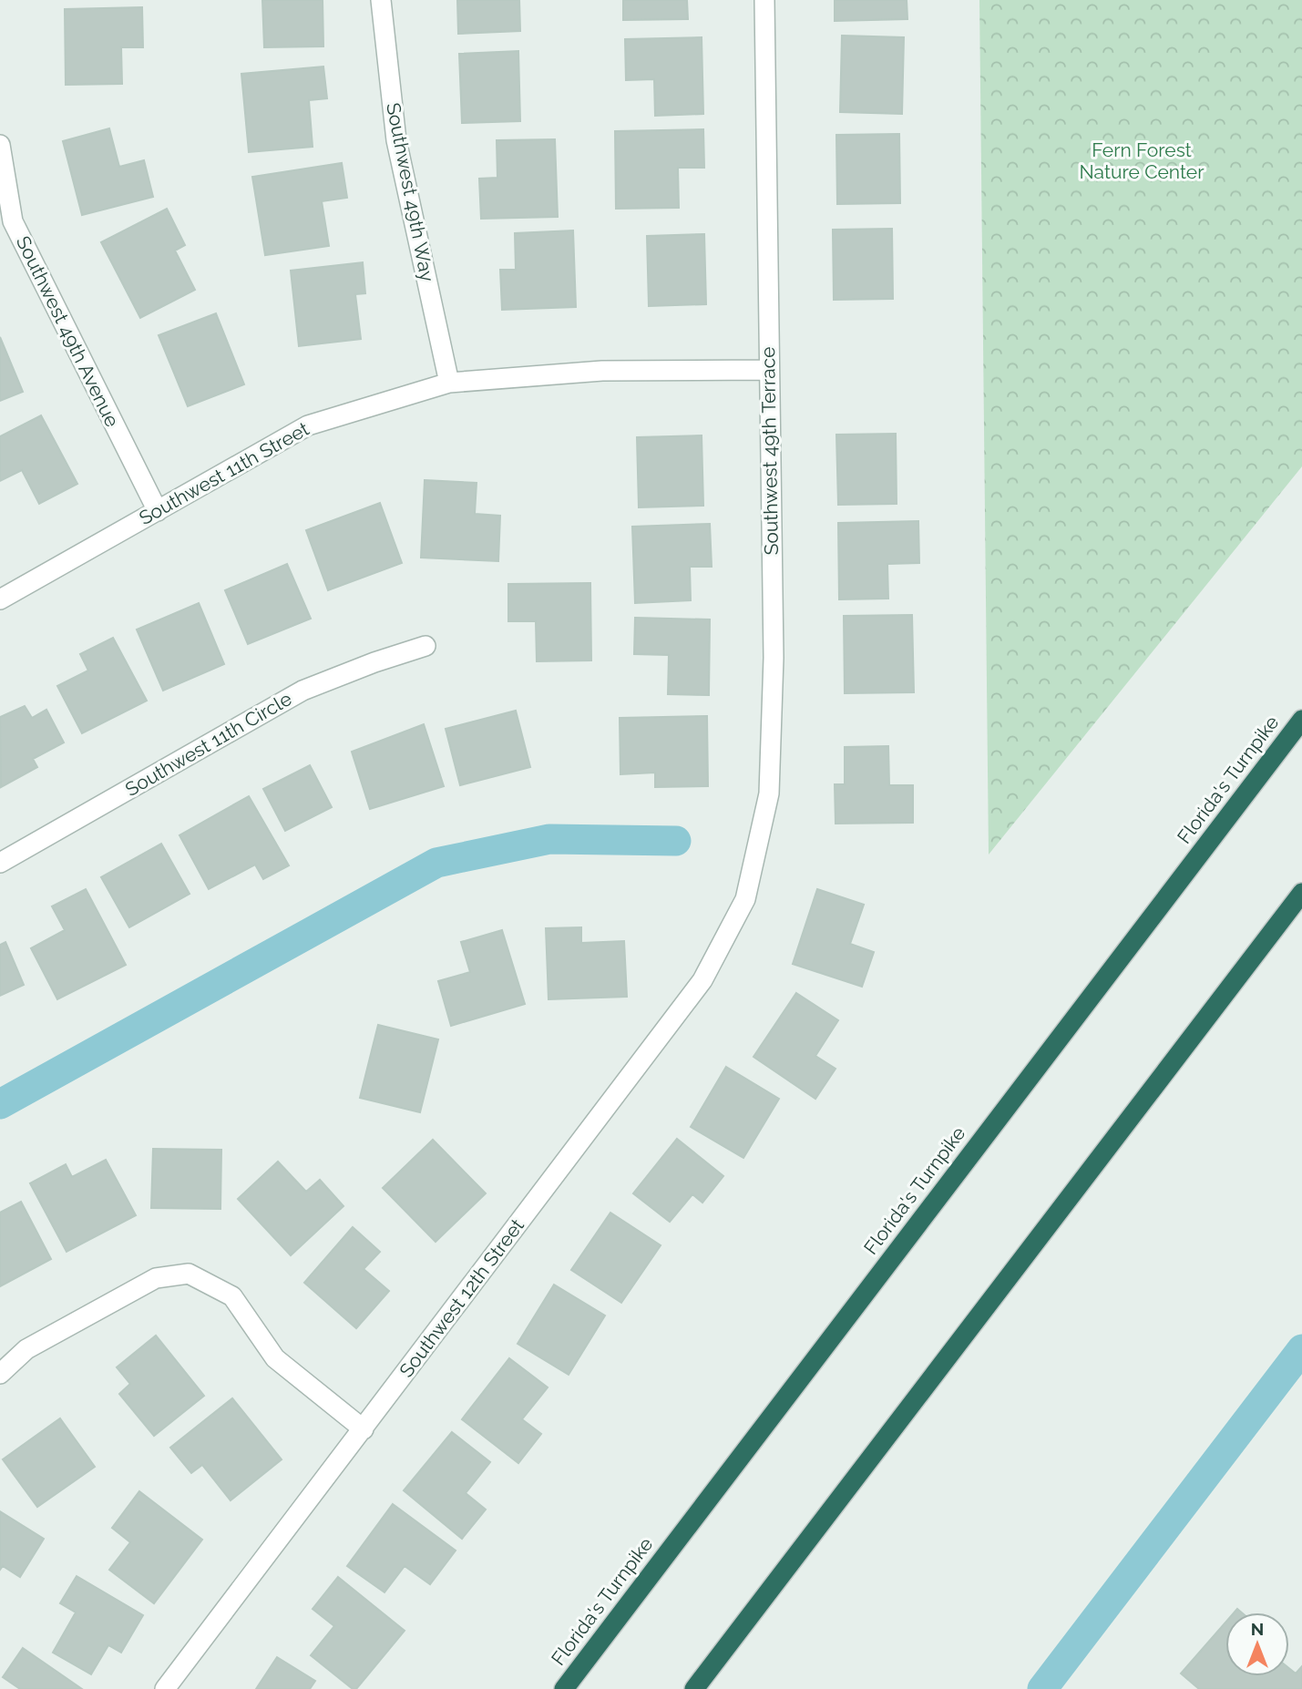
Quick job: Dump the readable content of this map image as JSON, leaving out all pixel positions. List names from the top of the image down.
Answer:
{
  "streets": {
    "highway": ["Florida's Turnpike"],
    "street": [
      "Southwest 49th Way",
      "Southwest 49th Avenue",
      "Southwest 49th Terrace",
      "Southwest 11th Street",
      "Southwest 11th Circle",
      "Southwest 12th Street"
    ]
  },
  "crossings": [
    ["Southwest 49th Way", "Southwest 11th Street"],
    ["Southwest 49th Avenue", "Southwest 11th Street"],
    ["Southwest 49th Terrace", "Southwest 11th Street"],
    ["Southwest 49th Terrace", "Southwest 12th Street"]
  ],
  "parks": ["Fern Forest Nature Center"],
  "north": "top"
}
